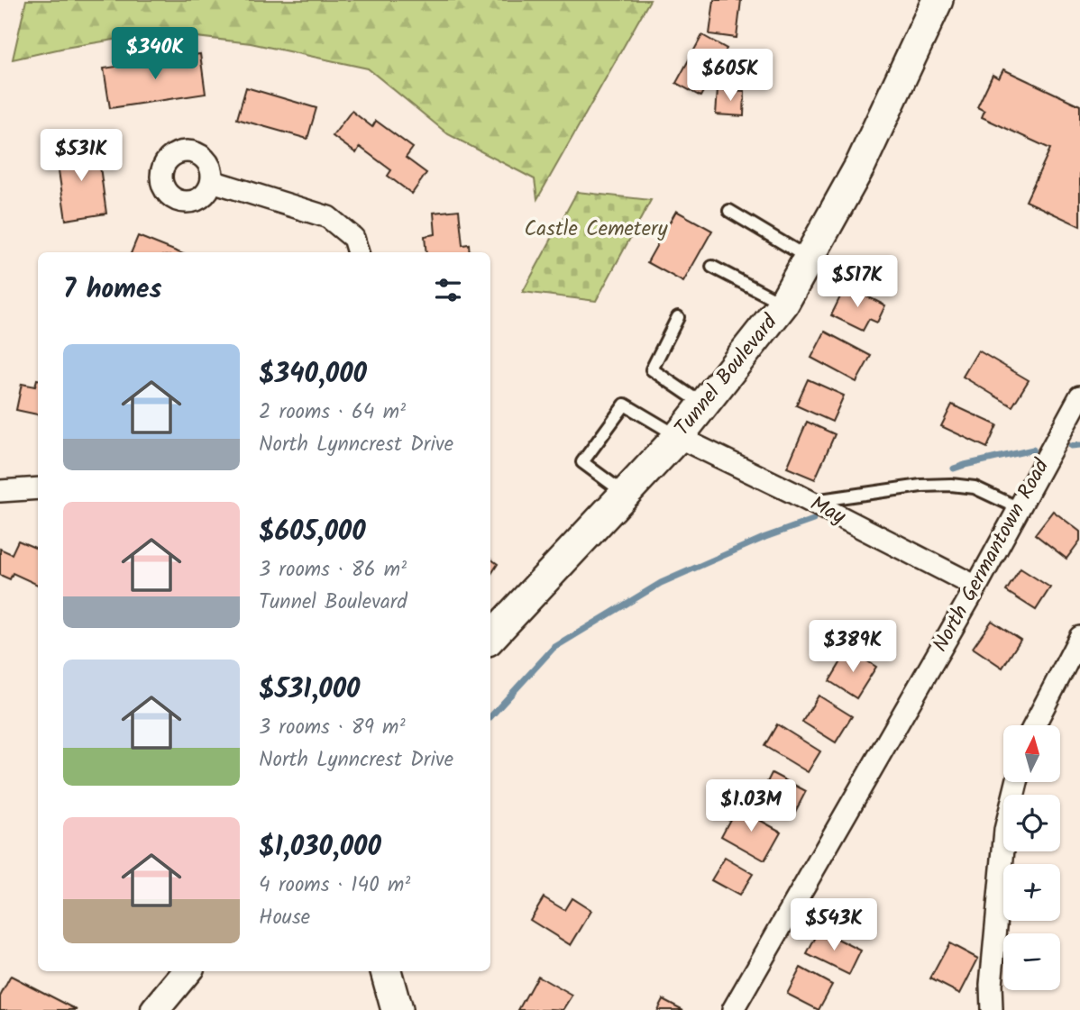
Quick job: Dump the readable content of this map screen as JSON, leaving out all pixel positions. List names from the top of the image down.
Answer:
{
  "streets": {
    "main road": ["Tunnel Boulevard"],
    "street": ["May", "North Germantown Road"]
  },
  "crossings": [
    ["Tunnel Boulevard", "May"],
    ["May", "North Germantown Road"]
  ],
  "parks": ["Castle Cemetery"],
  "north": "top",
  "page": {
    "price": [
      "$340K",
      "$605K",
      "$531K",
      "$517K",
      "$389K",
      "$1.03M",
      "$543K"
    ],
    "heading": "7 homes",
    "list": [
      {
        "name": "$340,000",
        "note": "2 rooms · 64 m² · North Lynncrest Drive"
      },
      {
        "name": "$605,000",
        "note": "3 rooms · 86 m² · Tunnel Boulevard"
      },
      {
        "name": "$531,000",
        "note": "3 rooms · 89 m² · North Lynncrest Drive"
      },
      {
        "name": "$1,030,000",
        "note": "4 rooms · 140 m² · House"
      }
    ],
    "map_buttons": ["+", "−"]
  }
}
